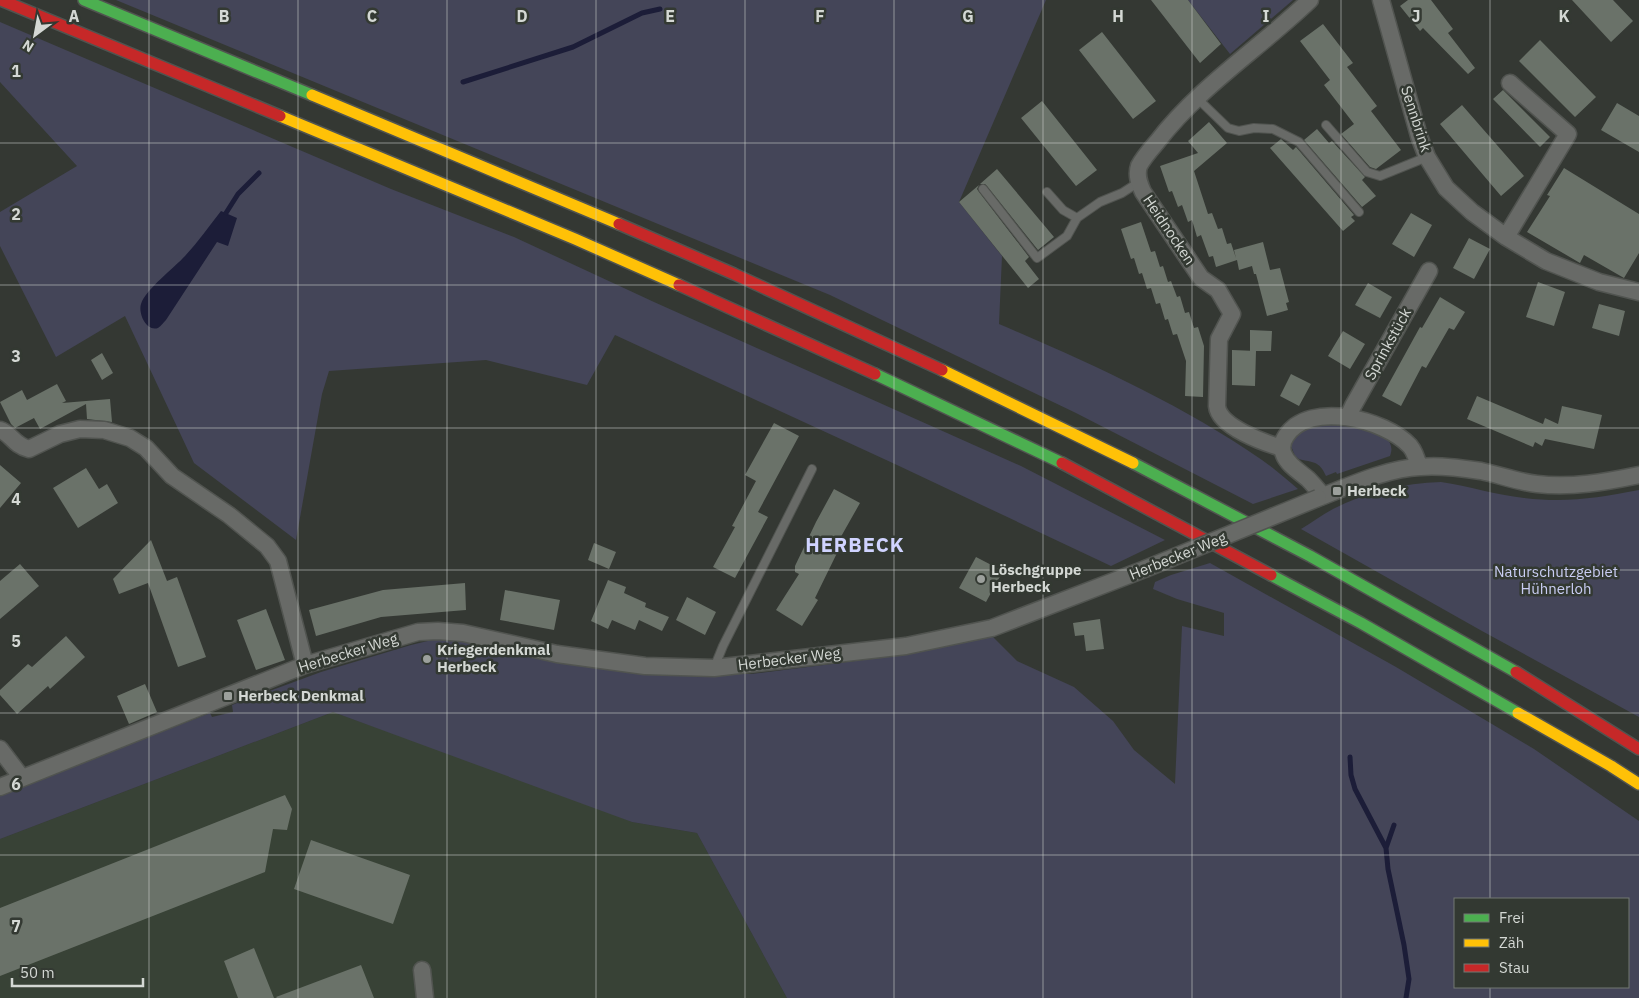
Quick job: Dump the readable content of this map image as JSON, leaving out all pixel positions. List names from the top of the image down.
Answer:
{
  "streets": {
    "street": [
      "Sennbrink",
      "Heidnocken",
      "Sprinkstück",
      "Herbecker Weg"
    ]
  },
  "districts": ["HERBECK"],
  "parks": ["Naturschutzgebiet Hühnerloh"],
  "places": {
    "transit": ["Herbeck", "Herbeck Denkmal"],
    "other": ["Löschgruppe Herbeck", "Kriegerdenkmal Herbeck"]
  },
  "legend": ["Frei", "Zäh", "Stau"],
  "scale_bar": "50 m",
  "north": "bottom left",
  "grid": {
    "columns": [
      "A",
      "B",
      "C",
      "D",
      "E",
      "F",
      "G",
      "H",
      "I",
      "J",
      "K"
    ],
    "rows": [
      "1",
      "2",
      "3",
      "4",
      "5",
      "6",
      "7"
    ]
  }
}
